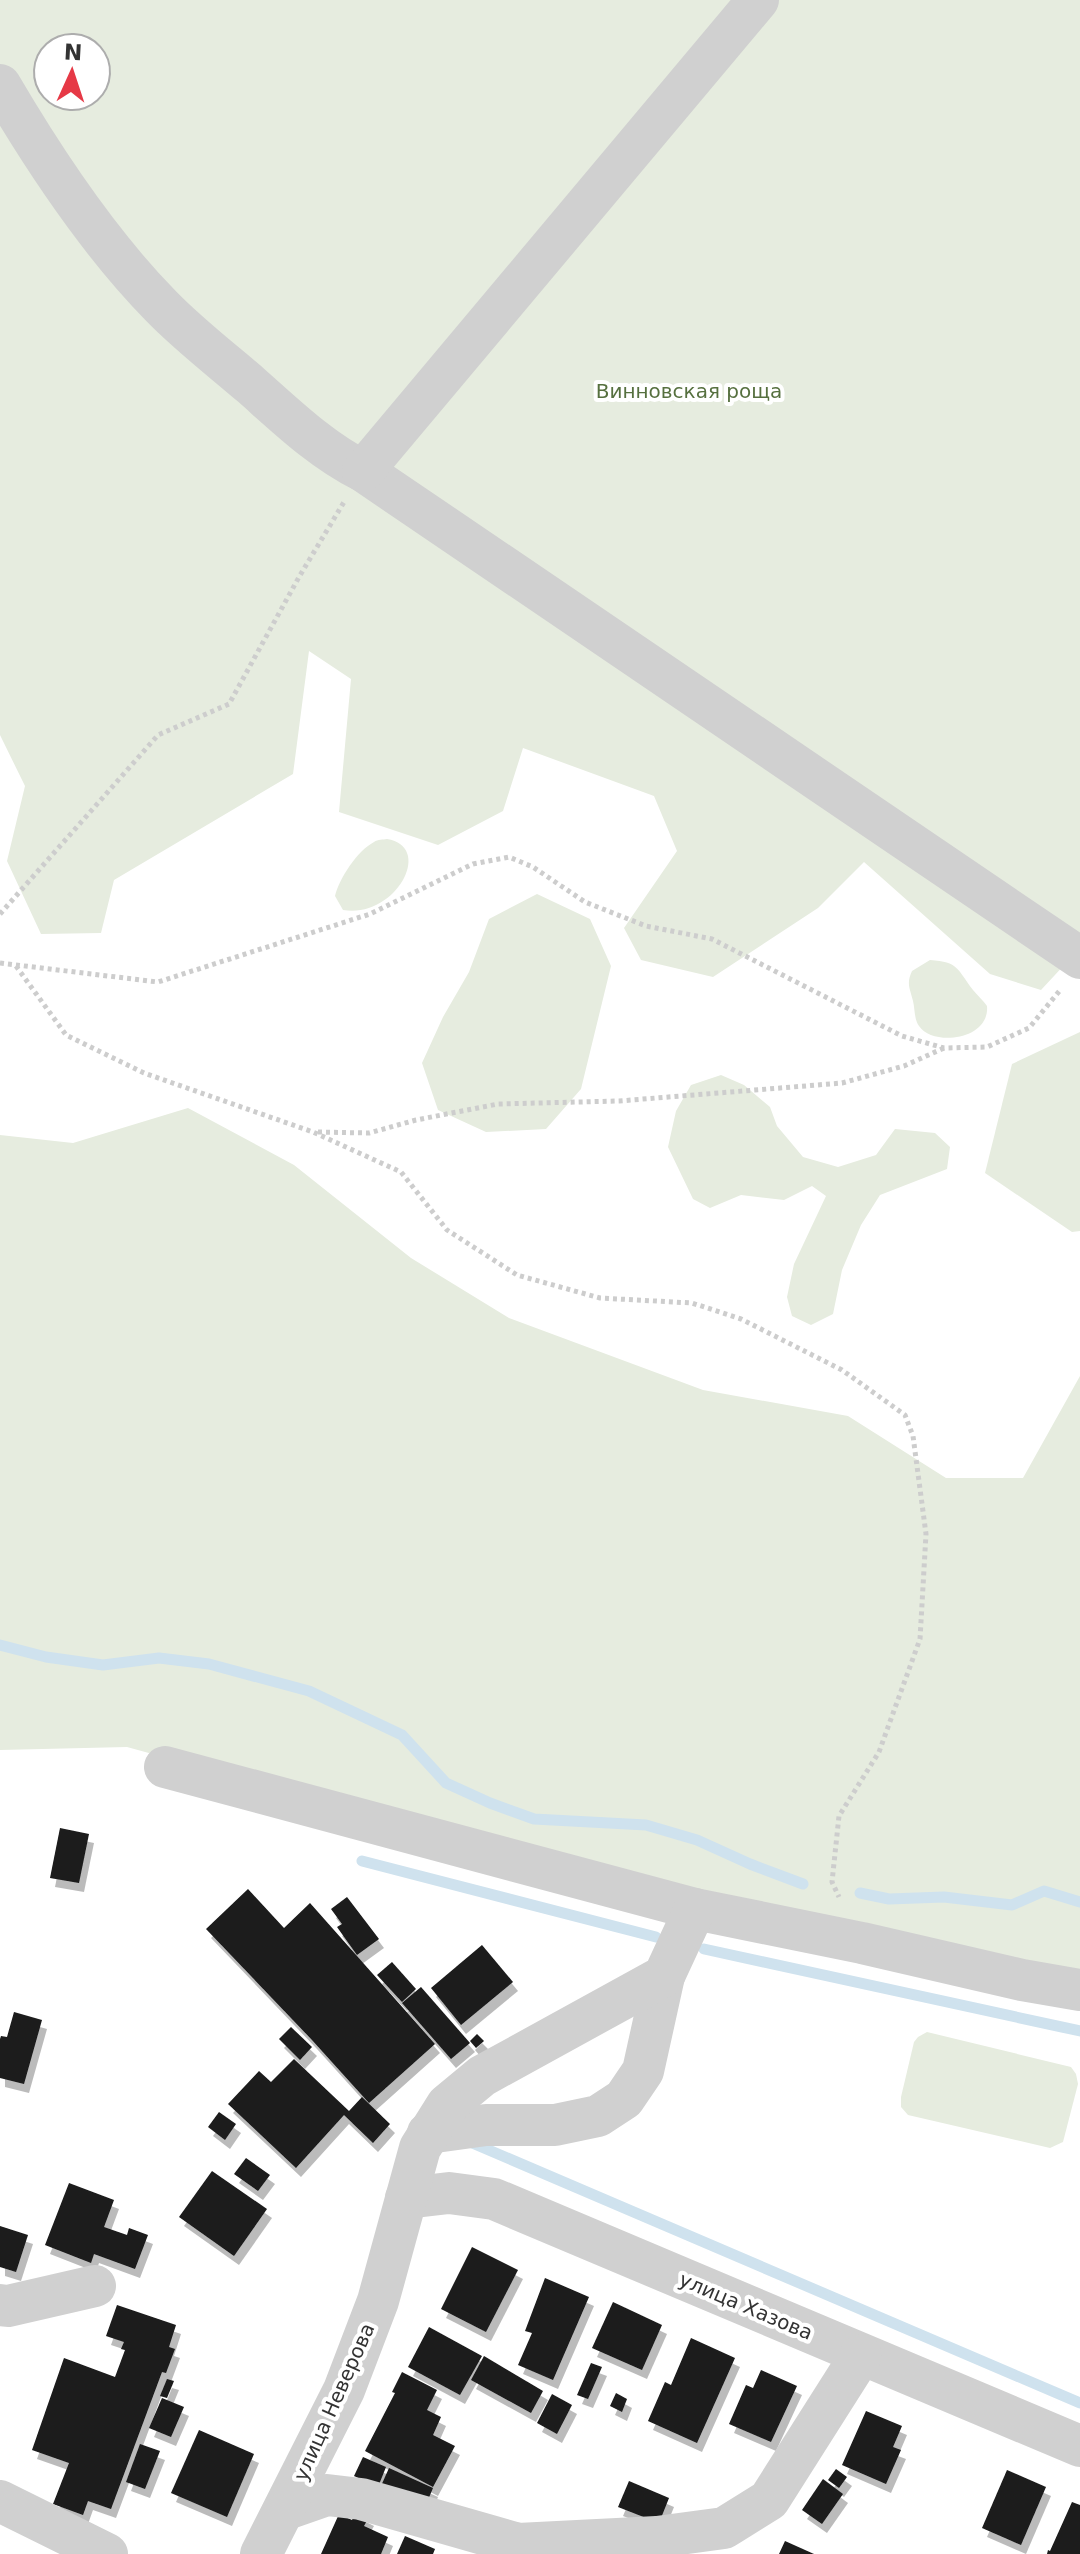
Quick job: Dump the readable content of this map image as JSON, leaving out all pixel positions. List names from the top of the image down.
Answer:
{
  "streets": {
    "street": ["улица Хазова", "улица Неверова"]
  },
  "crossings": [
    ["улица Хазова", "улица Неверова"]
  ],
  "parks": ["Винновская роща"],
  "north": "top"
}
